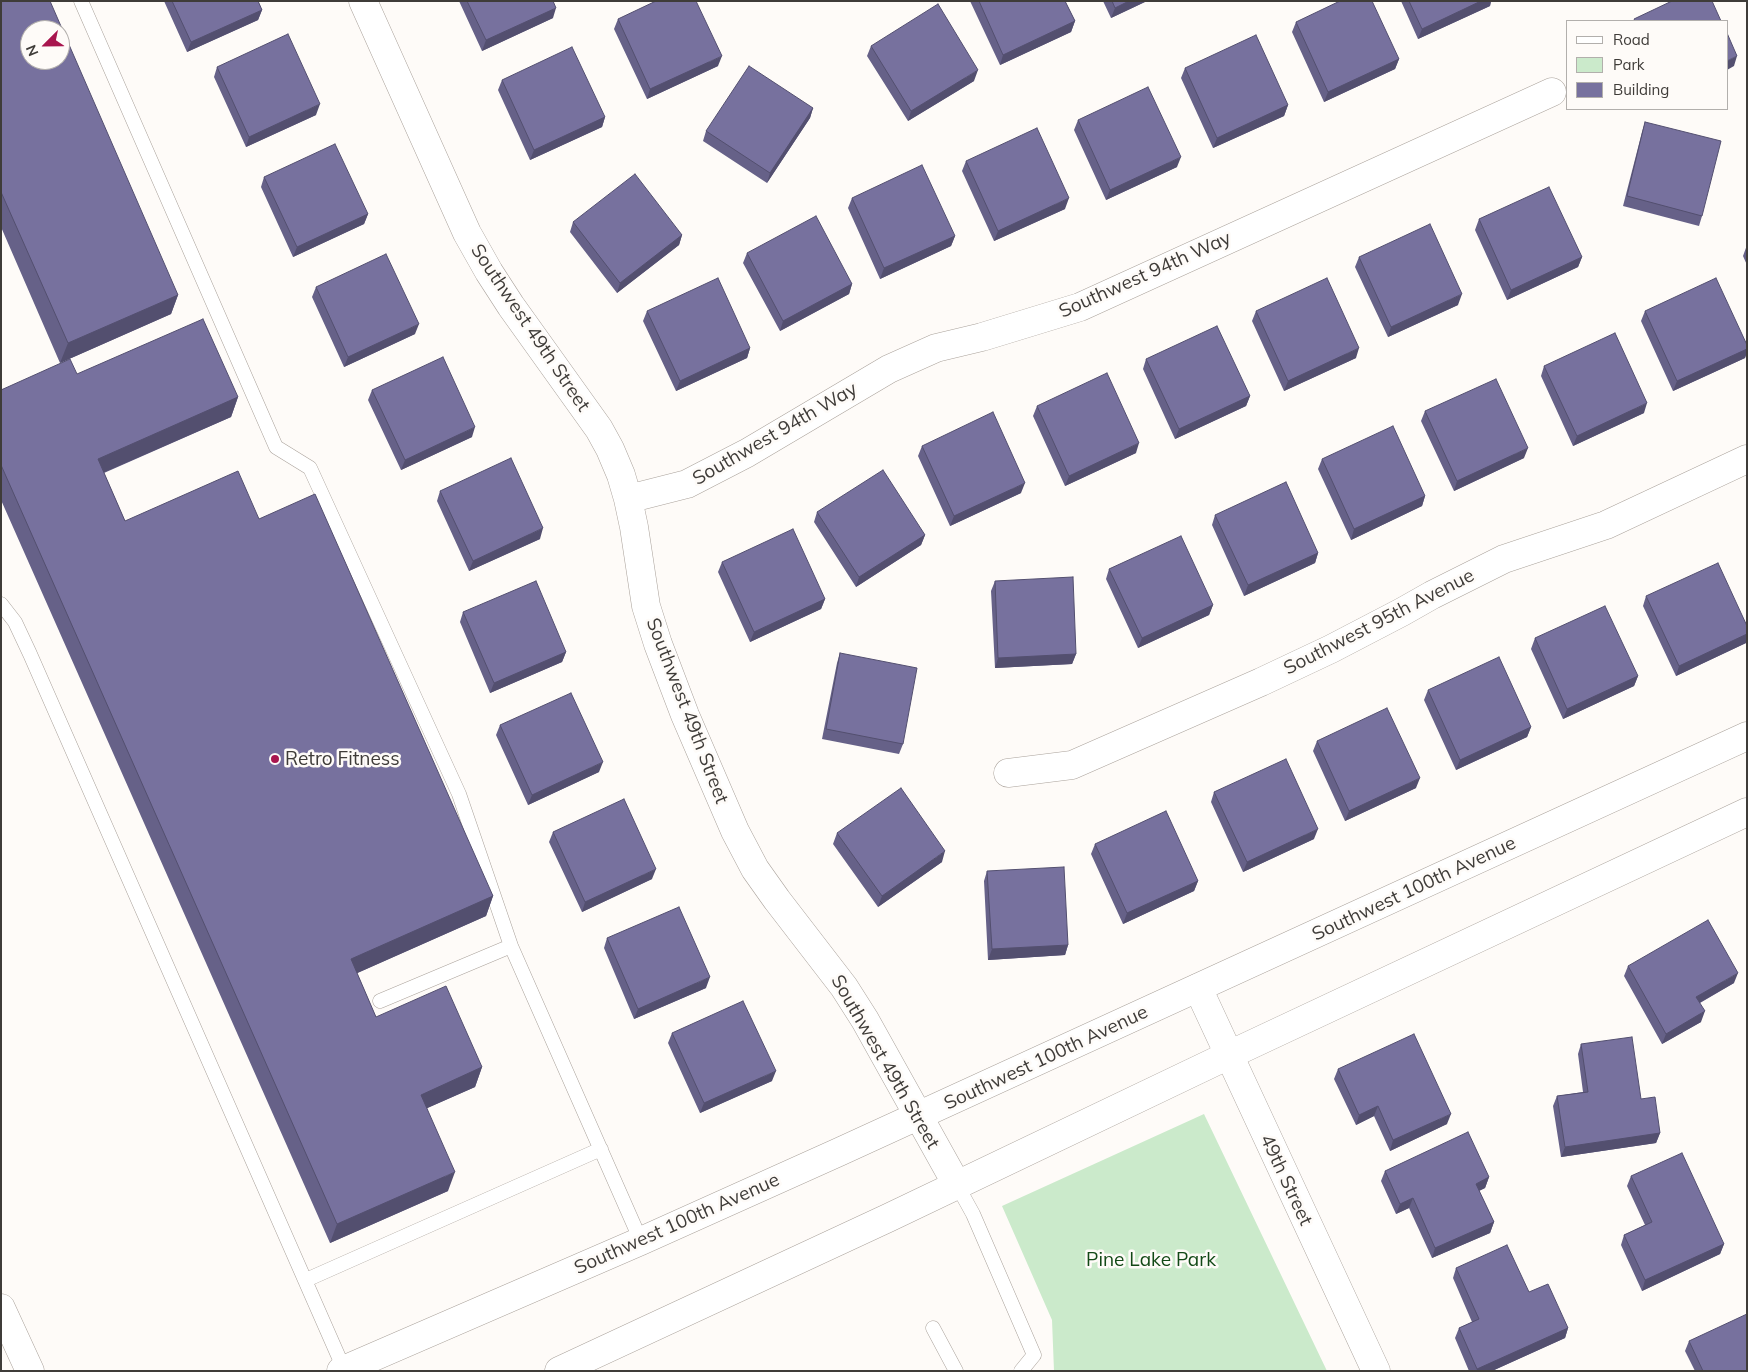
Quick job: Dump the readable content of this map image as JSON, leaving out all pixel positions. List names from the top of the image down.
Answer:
{
  "streets": {
    "street": [
      "Southwest 94th Way",
      "Southwest 49th Street",
      "Southwest 95th Avenue",
      "Southwest 100th Avenue",
      "49th Street"
    ]
  },
  "crossings": [
    ["Southwest 94th Way", "Southwest 49th Street"],
    ["Southwest 49th Street", "Southwest 100th Avenue"],
    ["Southwest 100th Avenue", "49th Street"]
  ],
  "parks": ["Pine Lake Park"],
  "places": ["Retro Fitness"],
  "legend": ["Road", "Park", "Building"],
  "north": "bottom left"
}
